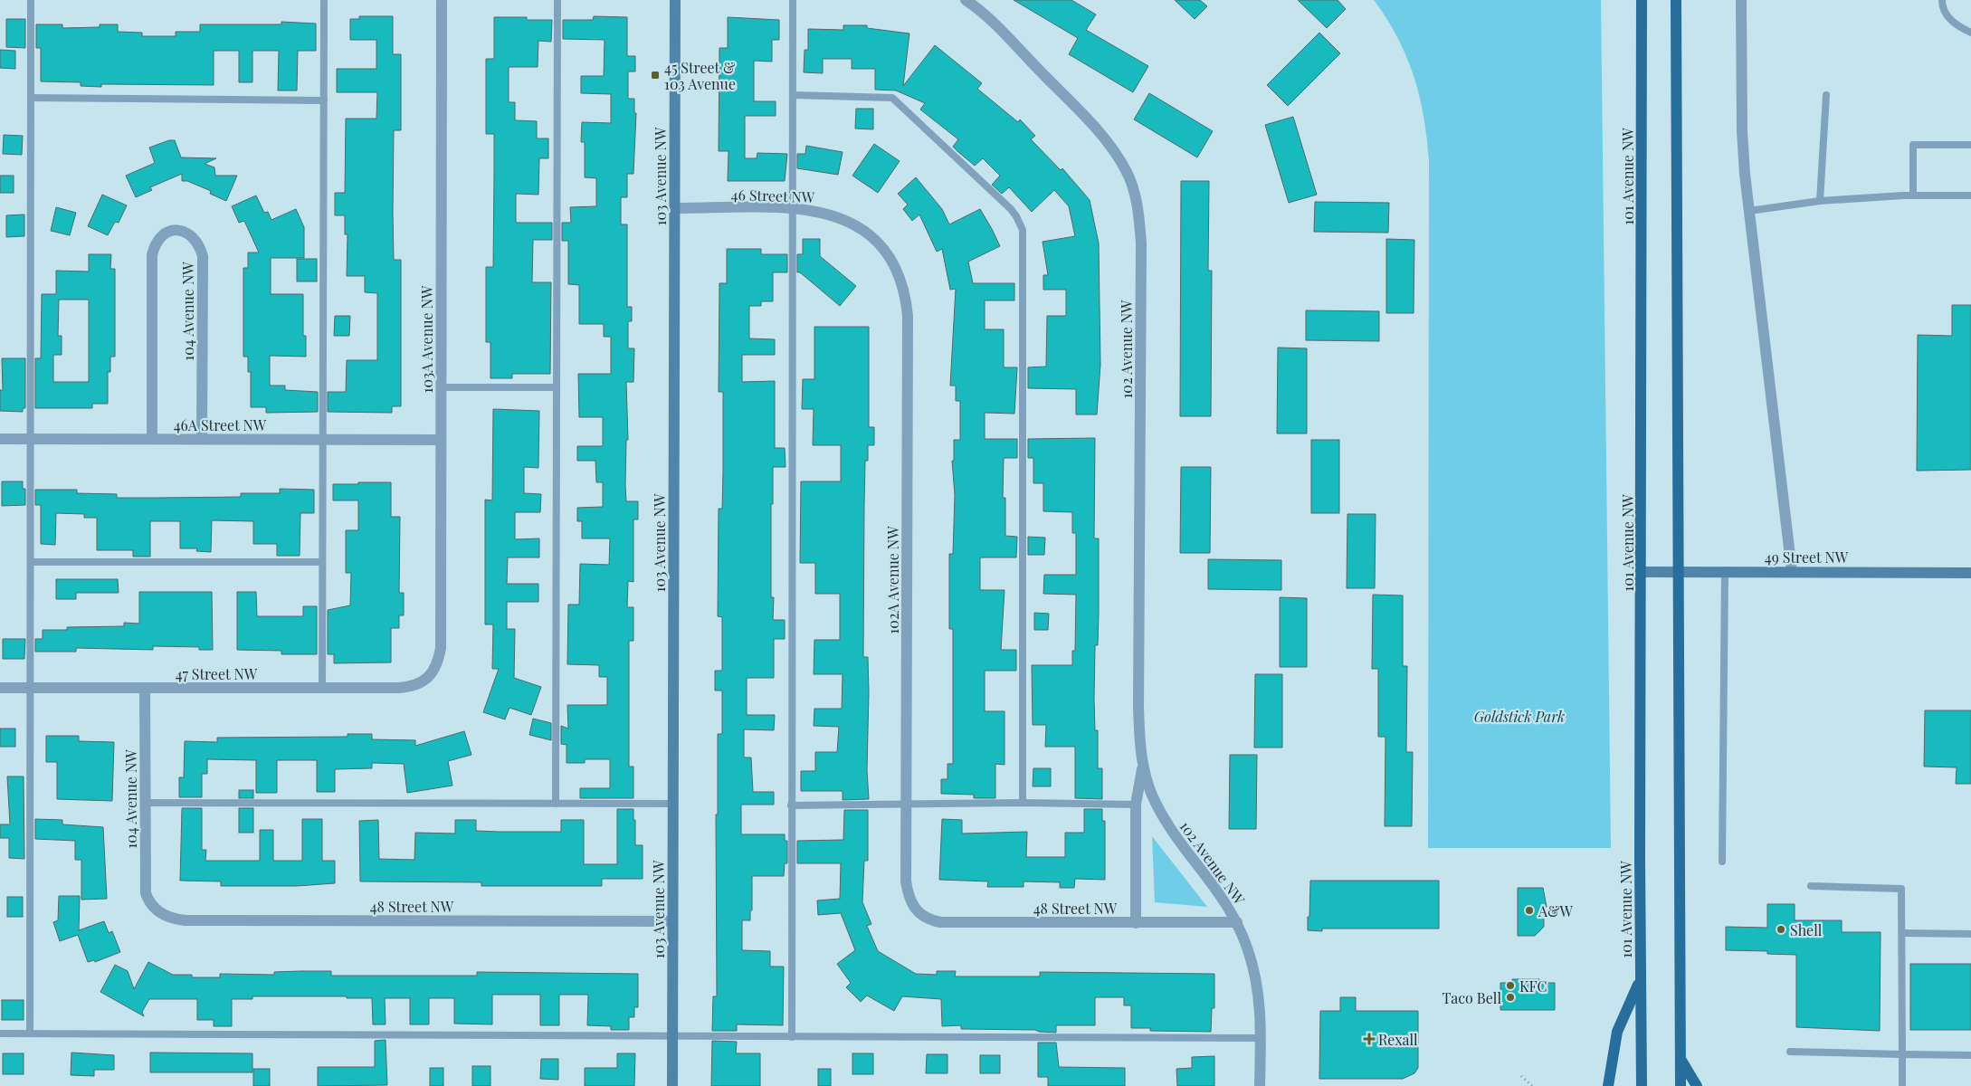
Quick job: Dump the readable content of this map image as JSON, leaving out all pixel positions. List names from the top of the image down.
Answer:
{
  "streets": {
    "main road": ["101 Avenue NW"],
    "street": [
      "103 Avenue NW",
      "46 Street NW",
      "104 Avenue NW",
      "103A Avenue NW",
      "102 Avenue NW",
      "46A Street NW",
      "49 Street NW",
      "102A Avenue NW",
      "47 Street NW",
      "48 Street NW"
    ]
  },
  "crossings": [
    ["103 Avenue NW", "46 Street NW"],
    ["103 Avenue NW", "48 Street NW"],
    ["101 Avenue NW", "49 Street NW"],
    ["46 Street NW", "102A Avenue NW"],
    ["104 Avenue NW", "46A Street NW"],
    ["104 Avenue NW", "47 Street NW"],
    ["104 Avenue NW", "48 Street NW"],
    ["103A Avenue NW", "46A Street NW"],
    ["103A Avenue NW", "47 Street NW"],
    ["102 Avenue NW", "48 Street NW"],
    ["102A Avenue NW", "48 Street NW"]
  ],
  "parks": ["Goldstick Park"],
  "places": {
    "transit": ["45 Street & 103 Avenue"],
    "other": [
      "A&W",
      "Shell",
      "KFC",
      "Taco Bell"
    ],
    "health": ["Rexall"]
  }
}
